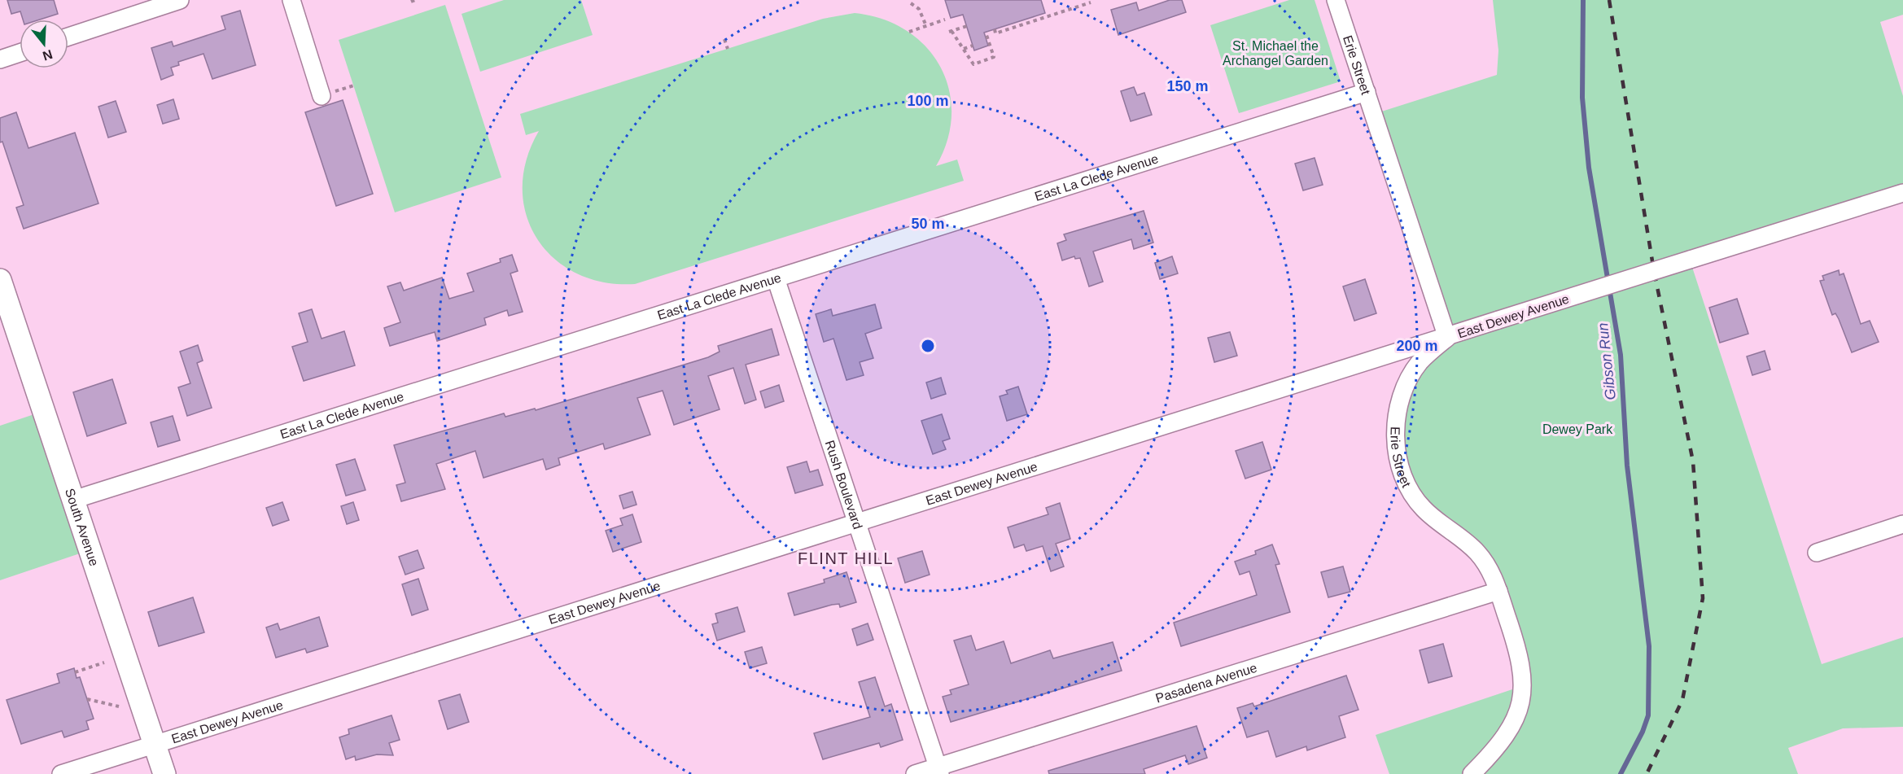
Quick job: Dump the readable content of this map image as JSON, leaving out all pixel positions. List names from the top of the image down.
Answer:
{
  "streets": {
    "main road": ["South Avenue"],
    "street": [
      "Erie Street",
      "East La Clede Avenue",
      "East Dewey Avenue",
      "Rush Boulevard",
      "Pasadena Avenue"
    ]
  },
  "crossings": [
    ["Erie Street", "East La Clede Avenue"],
    ["Erie Street", "East Dewey Avenue"],
    ["Erie Street", "Pasadena Avenue"],
    ["East La Clede Avenue", "Rush Boulevard"],
    ["East La Clede Avenue", "South Avenue"],
    ["East Dewey Avenue", "Rush Boulevard"],
    ["East Dewey Avenue", "South Avenue"],
    ["Rush Boulevard", "Pasadena Avenue"]
  ],
  "districts": ["FLINT HILL"],
  "water": ["Gibson Run"],
  "parks": ["St. Michael the Archangel Garden", "Dewey Park"],
  "north": "bottom",
  "rings": [
    "150 m",
    "100 m",
    "50 m",
    "200 m"
  ]
}
